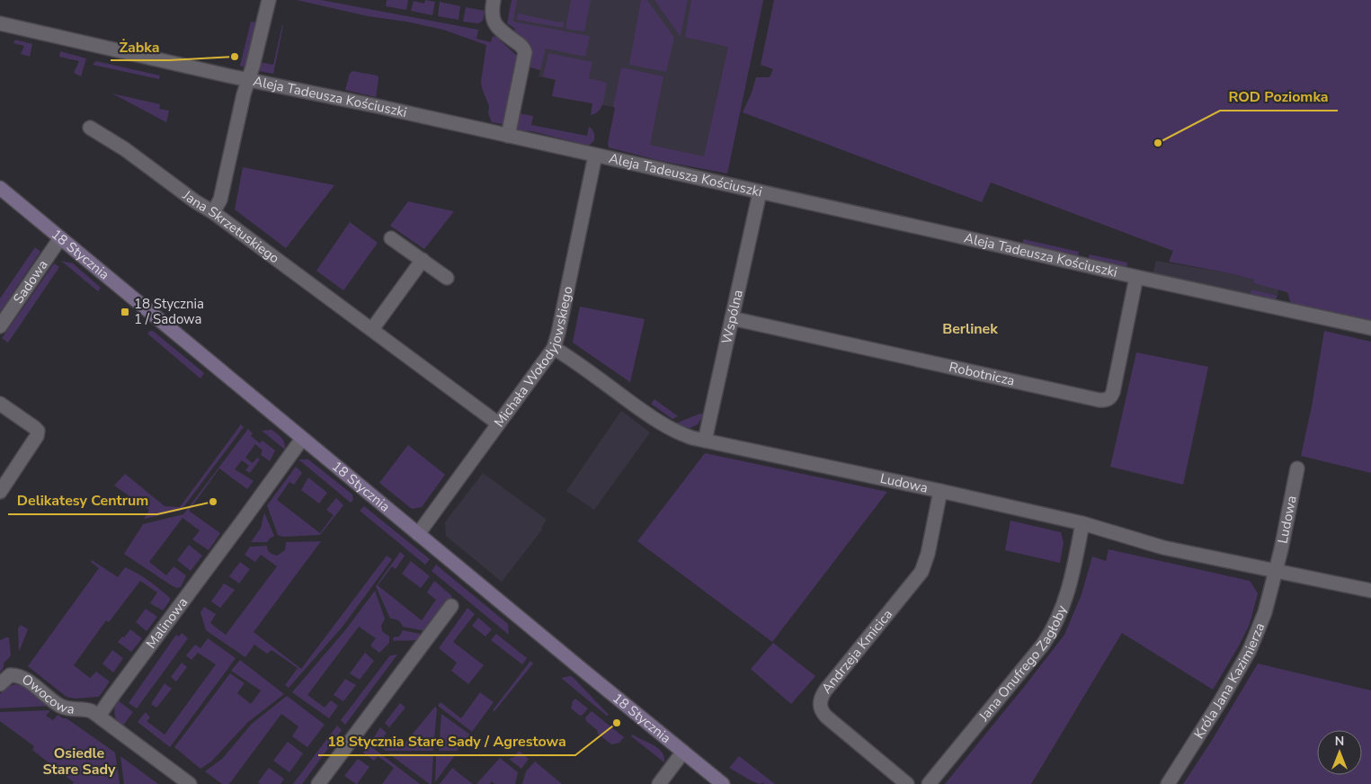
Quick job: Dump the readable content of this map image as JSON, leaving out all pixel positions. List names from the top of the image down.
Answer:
{
  "streets": {
    "main road": ["18 Stycznia"],
    "street": [
      "Aleja Tadeusza Kościuszki",
      "Jana Skrzetuskiego",
      "Sadowa",
      "Wspólna",
      "Michała Wołodyjowskiego",
      "Robotnicza",
      "Ludowa",
      "Malinowa",
      "Andrzeja Kmicica",
      "Jana Onufrego Zagłoby",
      "Króla Jana Kazimierza",
      "Owocowa"
    ]
  },
  "crossings": [
    ["Aleja Tadeusza Kościuszki", "Wspólna"],
    ["Aleja Tadeusza Kościuszki", "Michała Wołodyjowskiego"],
    ["Aleja Tadeusza Kościuszki", "Robotnicza"],
    ["Jana Skrzetuskiego", "Michała Wołodyjowskiego"],
    ["18 Stycznia", "Sadowa"],
    ["18 Stycznia", "Michała Wołodyjowskiego"],
    ["18 Stycznia", "Malinowa"],
    ["Wspólna", "Robotnicza"],
    ["Wspólna", "Ludowa"],
    ["Michała Wołodyjowskiego", "Ludowa"],
    ["Ludowa", "Andrzeja Kmicica"],
    ["Ludowa", "Jana Onufrego Zagłoby"],
    ["Ludowa", "Króla Jana Kazimierza"],
    ["Malinowa", "Owocowa"]
  ],
  "districts": ["Berlinek", "Osiedle Stare Sady"],
  "places": {
    "other": [
      "Żabka",
      "ROD Poziomka",
      "Delikatesy Centrum",
      "18 Stycznia Stare Sady / Agrestowa"
    ],
    "transit": ["18 Stycznia 1 / Sadowa"]
  },
  "north": "top"
}
